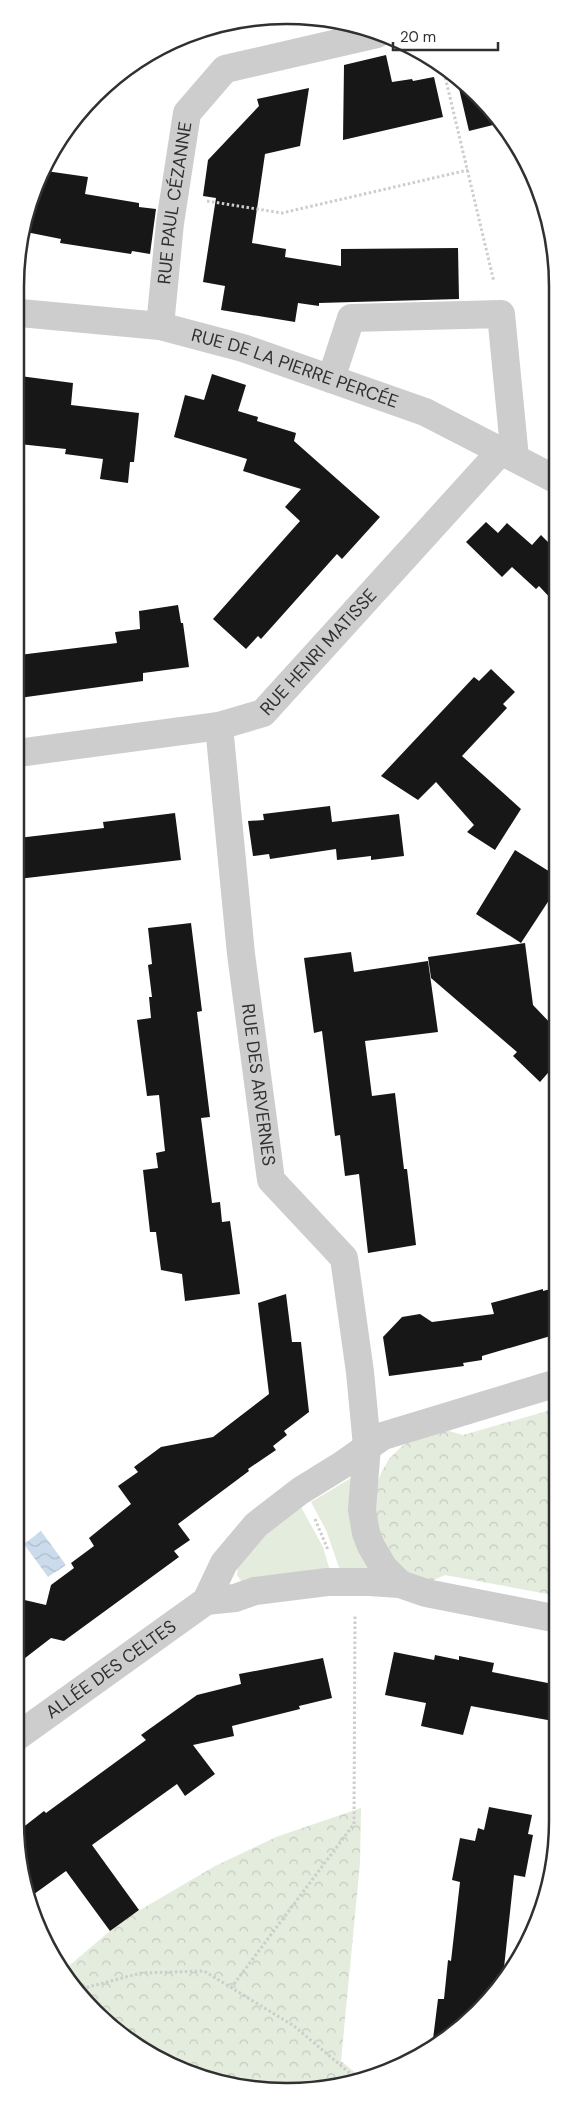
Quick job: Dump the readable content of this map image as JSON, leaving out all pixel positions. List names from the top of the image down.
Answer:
{
  "streets": {
    "street": [
      "RUE PAUL CÉZANNE",
      "RUE DE LA PIERRE PERCÉE",
      "RUE HENRI MATISSE",
      "RUE DES ARVERNES",
      "ALLÉE DES CELTES"
    ]
  },
  "crossings": [
    ["RUE PAUL CÉZANNE", "RUE DE LA PIERRE PERCÉE"],
    ["RUE DE LA PIERRE PERCÉE", "RUE HENRI MATISSE"],
    ["RUE HENRI MATISSE", "RUE DES ARVERNES"],
    ["RUE DES ARVERNES", "ALLÉE DES CELTES"]
  ],
  "scale_bar": "20 m"
}
